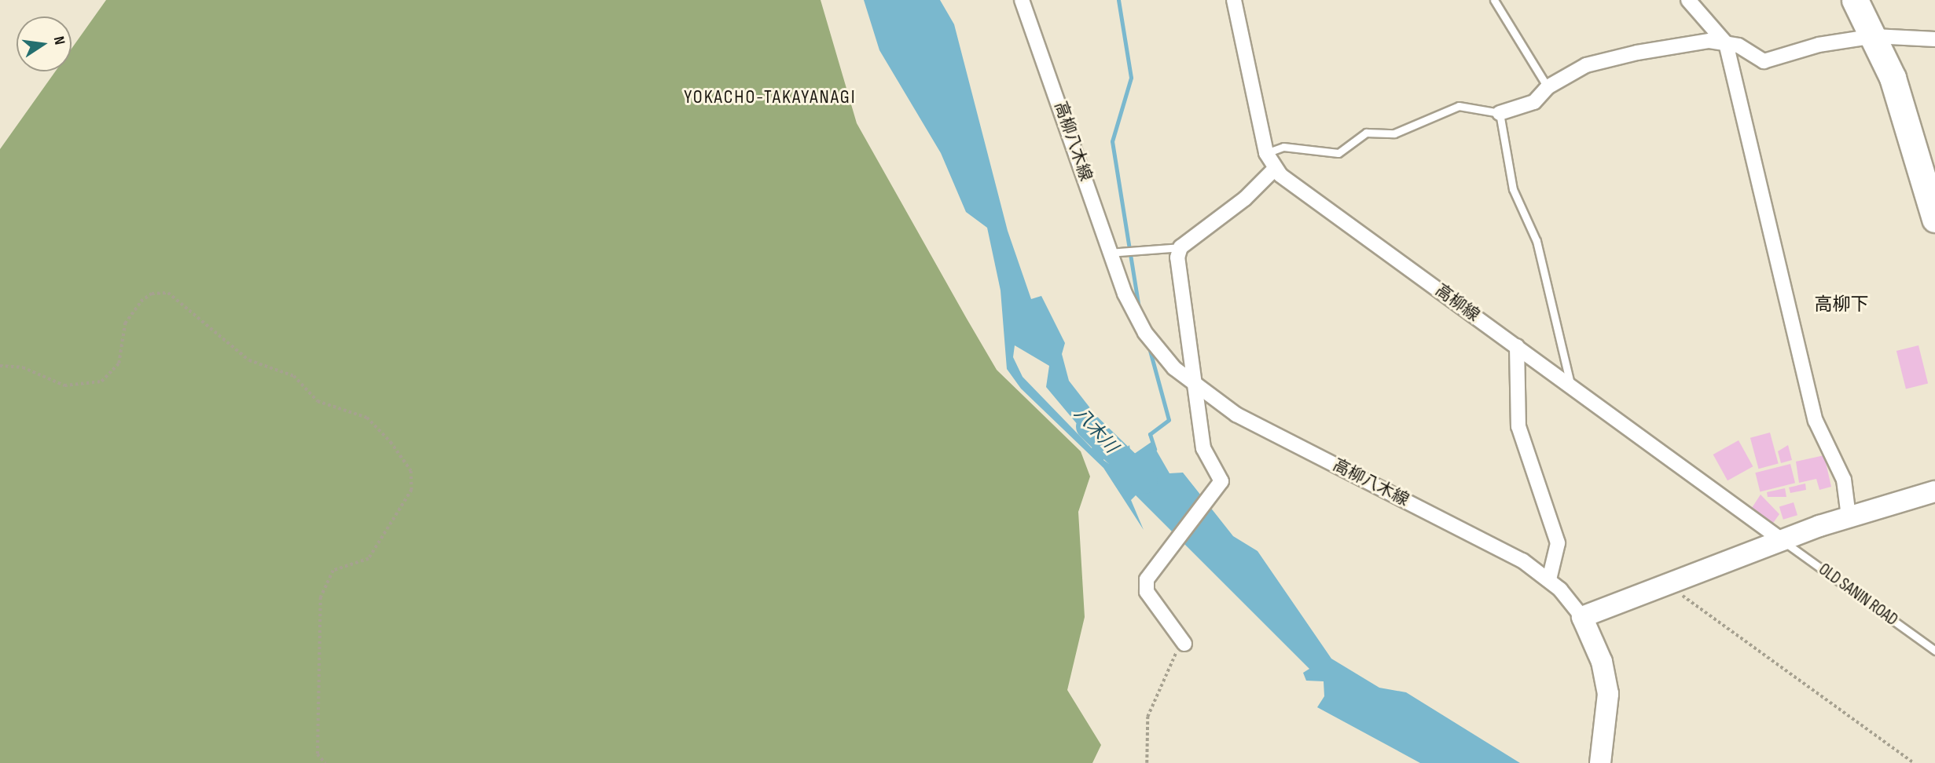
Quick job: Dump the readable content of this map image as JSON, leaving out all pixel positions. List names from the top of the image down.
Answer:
{
  "streets": {
    "street": ["高柳八木線", "高柳線"],
    "lane": ["OLD SANIN ROAD"]
  },
  "crossings": [
    ["高柳線", "OLD SANIN ROAD"]
  ],
  "districts": ["YOKACHO-TAKAYANAGI", "高柳下"],
  "water": ["八木川"],
  "north": "right"
}
